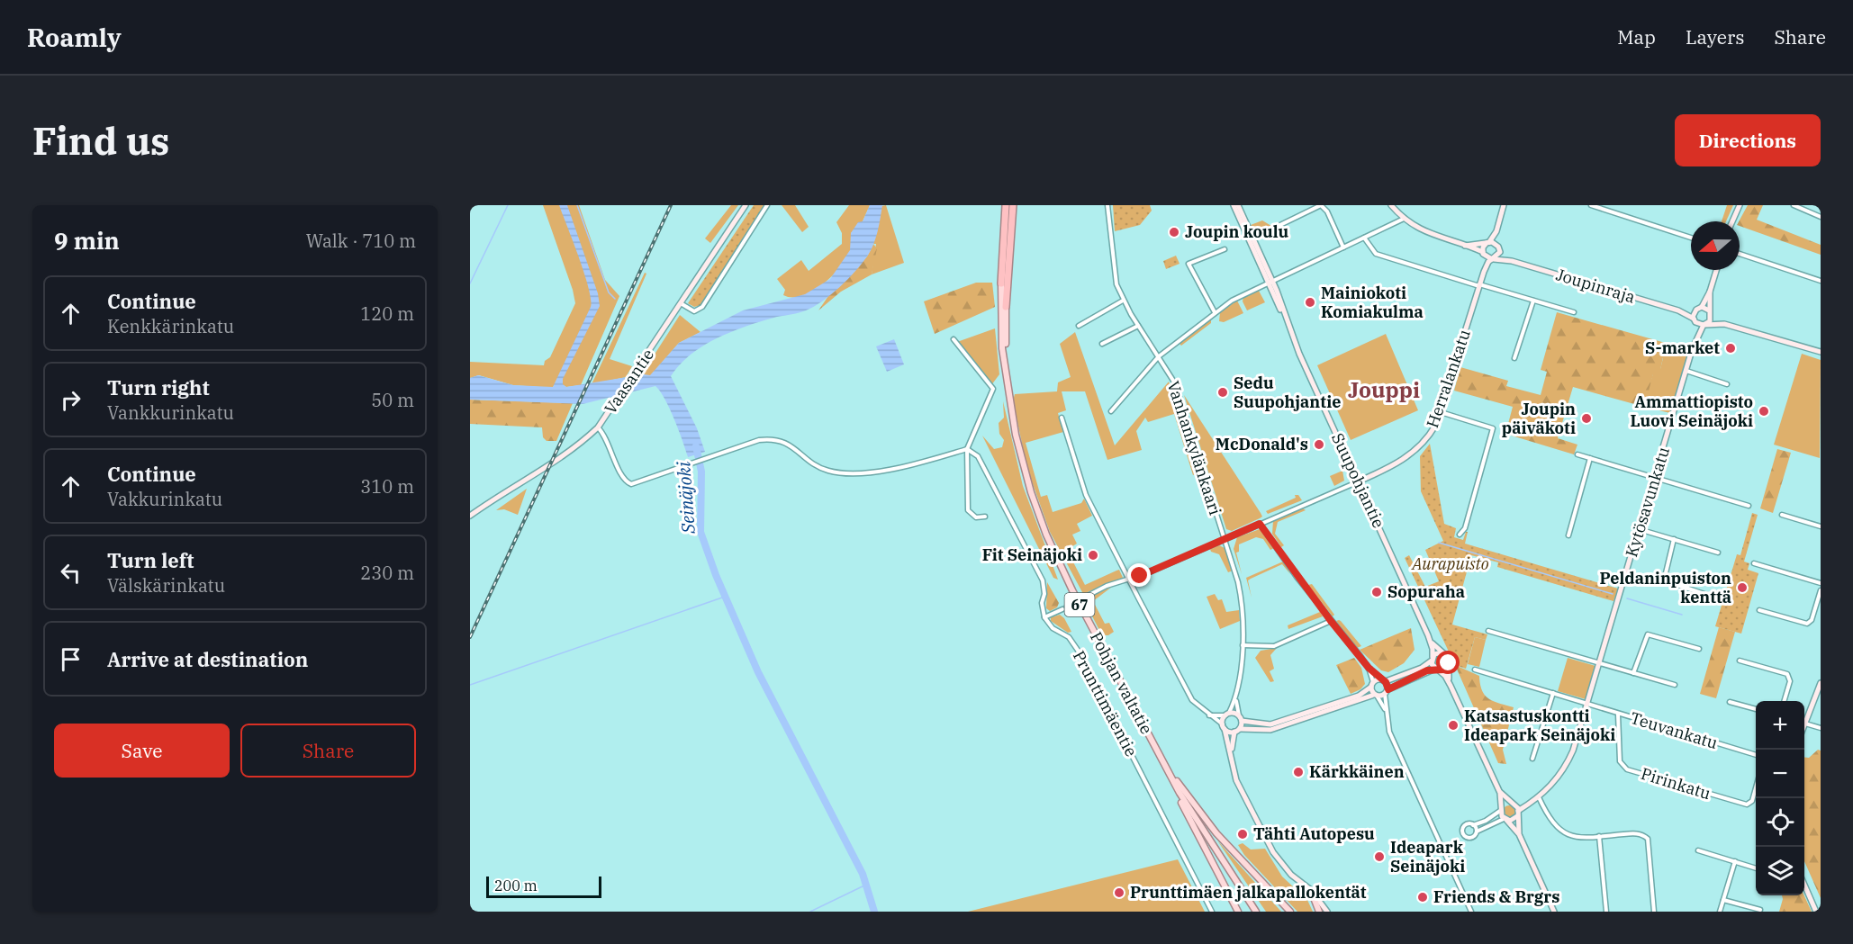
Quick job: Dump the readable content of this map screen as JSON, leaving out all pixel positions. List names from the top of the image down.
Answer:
{
  "streets": {
    "highway": ["67", "Pohjan valtatie"],
    "street": [
      "Joupinraja",
      "Herralankatu",
      "Vaasantie",
      "Vanhankylänkaari",
      "Suupohjantie",
      "Kytösavunkatu",
      "Prunttimäentie",
      "Teuvankatu",
      "Pirinkatu"
    ]
  },
  "crossings": [
    ["Joupinraja", "Herralankatu"],
    ["Joupinraja", "Kytösavunkatu"],
    ["Herralankatu", "Suupohjantie"],
    ["Kytösavunkatu", "Teuvankatu"],
    ["Teuvankatu", "Pirinkatu"]
  ],
  "districts": ["Jouppi"],
  "water": ["Seinäjoki"],
  "parks": ["Aurapuisto"],
  "places": [
    "Joupin koulu",
    "Mainiokoti Komiakulma",
    "S-market",
    "Sedu Suupohjantie",
    "Ammattiopisto Luovi Seinäjoki",
    "Joupin päiväkoti",
    "McDonald's",
    "Fit Seinäjoki",
    "Peldaninpuiston kenttä",
    "Sopuraha",
    "Katsastuskontti Ideapark Seinäjoki",
    "Kärkkäinen",
    "Tähti Autopesu",
    "Ideapark Seinäjoki",
    "Prunttimäen jalkapallokentät",
    "Friends & Brgrs"
  ],
  "scale_bar": "200 m",
  "north": "left",
  "page": {
    "header": "Roamly",
    "nav": ["Map", "Layers", "Share"],
    "buttons": [
      "Directions",
      ["Save", "Share"]
    ],
    "title": "Find us",
    "heading": ["9 min", "Walk · 710 m"],
    "list": [
      ["Continue", "Kenkkärinkatu", "120 m"],
      ["Turn right", "Vankkurinkatu", "50 m"],
      ["Continue", "Vakkurinkatu", "310 m"],
      ["Turn left", "Välskärinkatu", "230 m"],
      "Arrive at destination"
    ],
    "map_buttons": ["+", "−"],
    "scale": "200 m"
  }
}
